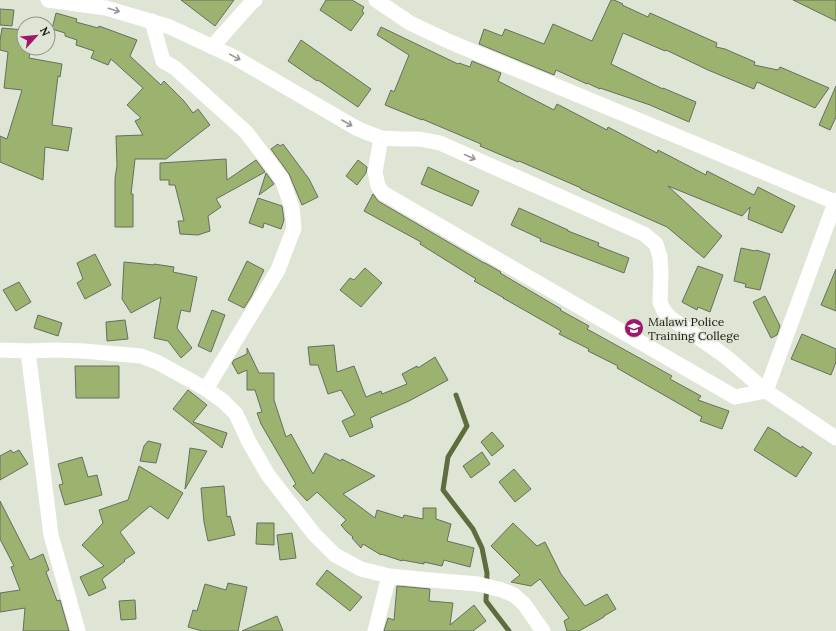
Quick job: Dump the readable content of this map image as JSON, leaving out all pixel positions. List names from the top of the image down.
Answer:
{
  "places": {
    "school or university": ["Malawi Police Training College"]
  },
  "north": "top right"
}
